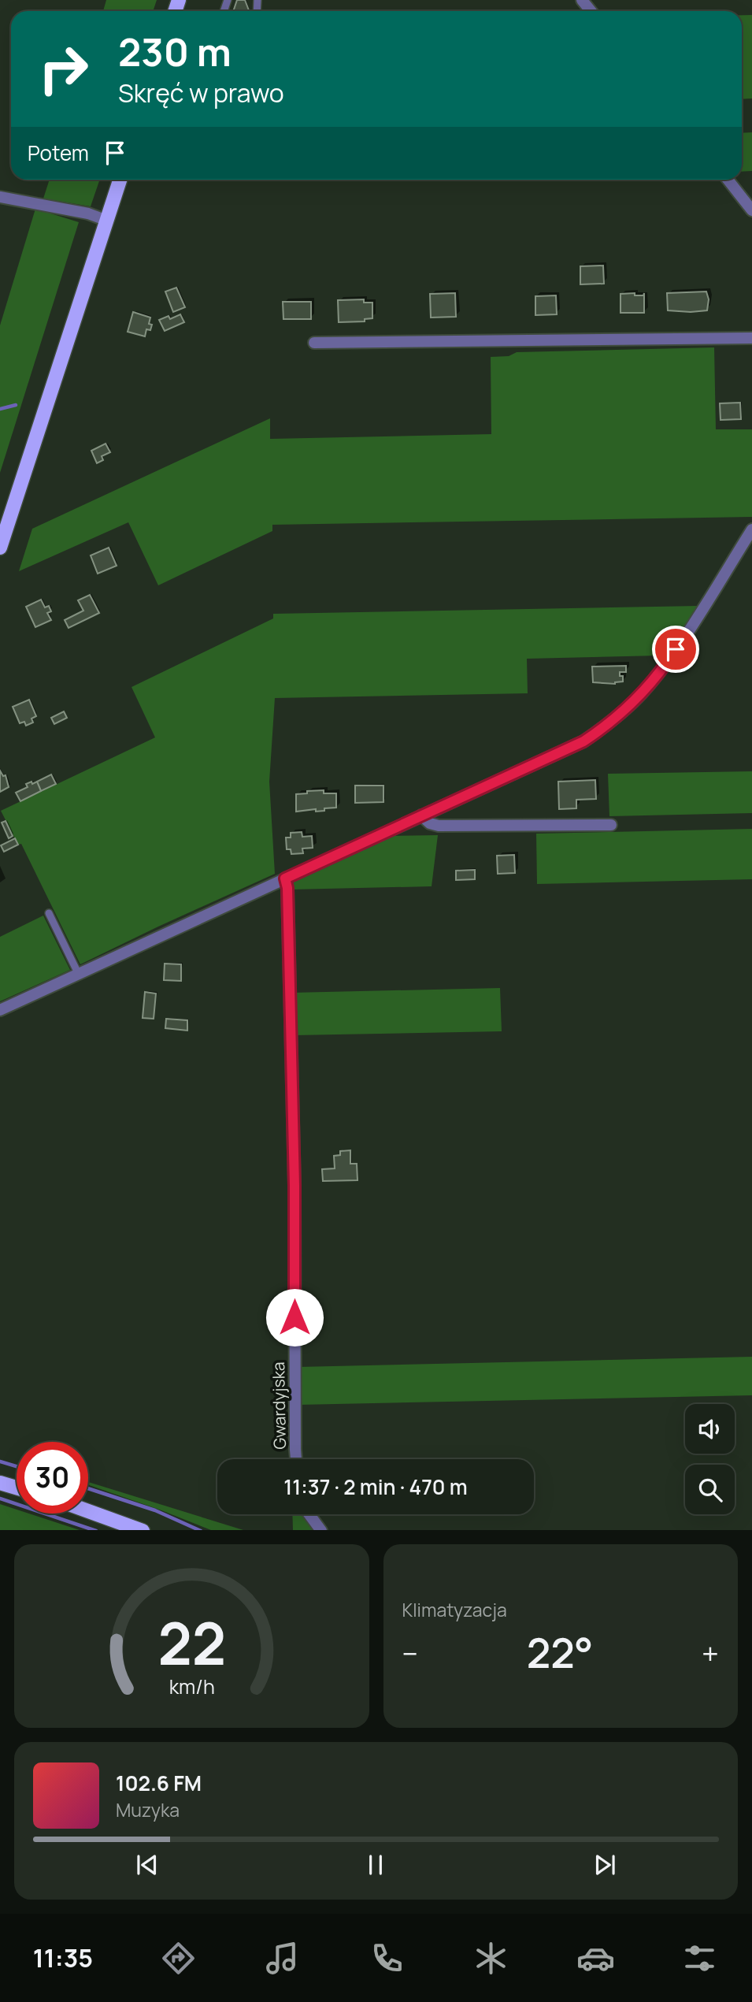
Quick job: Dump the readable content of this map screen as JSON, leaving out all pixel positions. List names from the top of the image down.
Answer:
{
  "streets": {
    "street": ["Gwardyjska"]
  },
  "page": {
    "turn": ["230 m", "Skręć w prawo"],
    "then": "Potem",
    "limit": "30",
    "trip": "11:37 · 2 min · 470 m",
    "tile": "Klimatyzacja",
    "heat": ["−", "22°", "+"],
    "song": ["102.6 FM", "Muzyka"],
    "tabs": "11:35",
    "gauge": ["22", "km/h"]
  }
}
